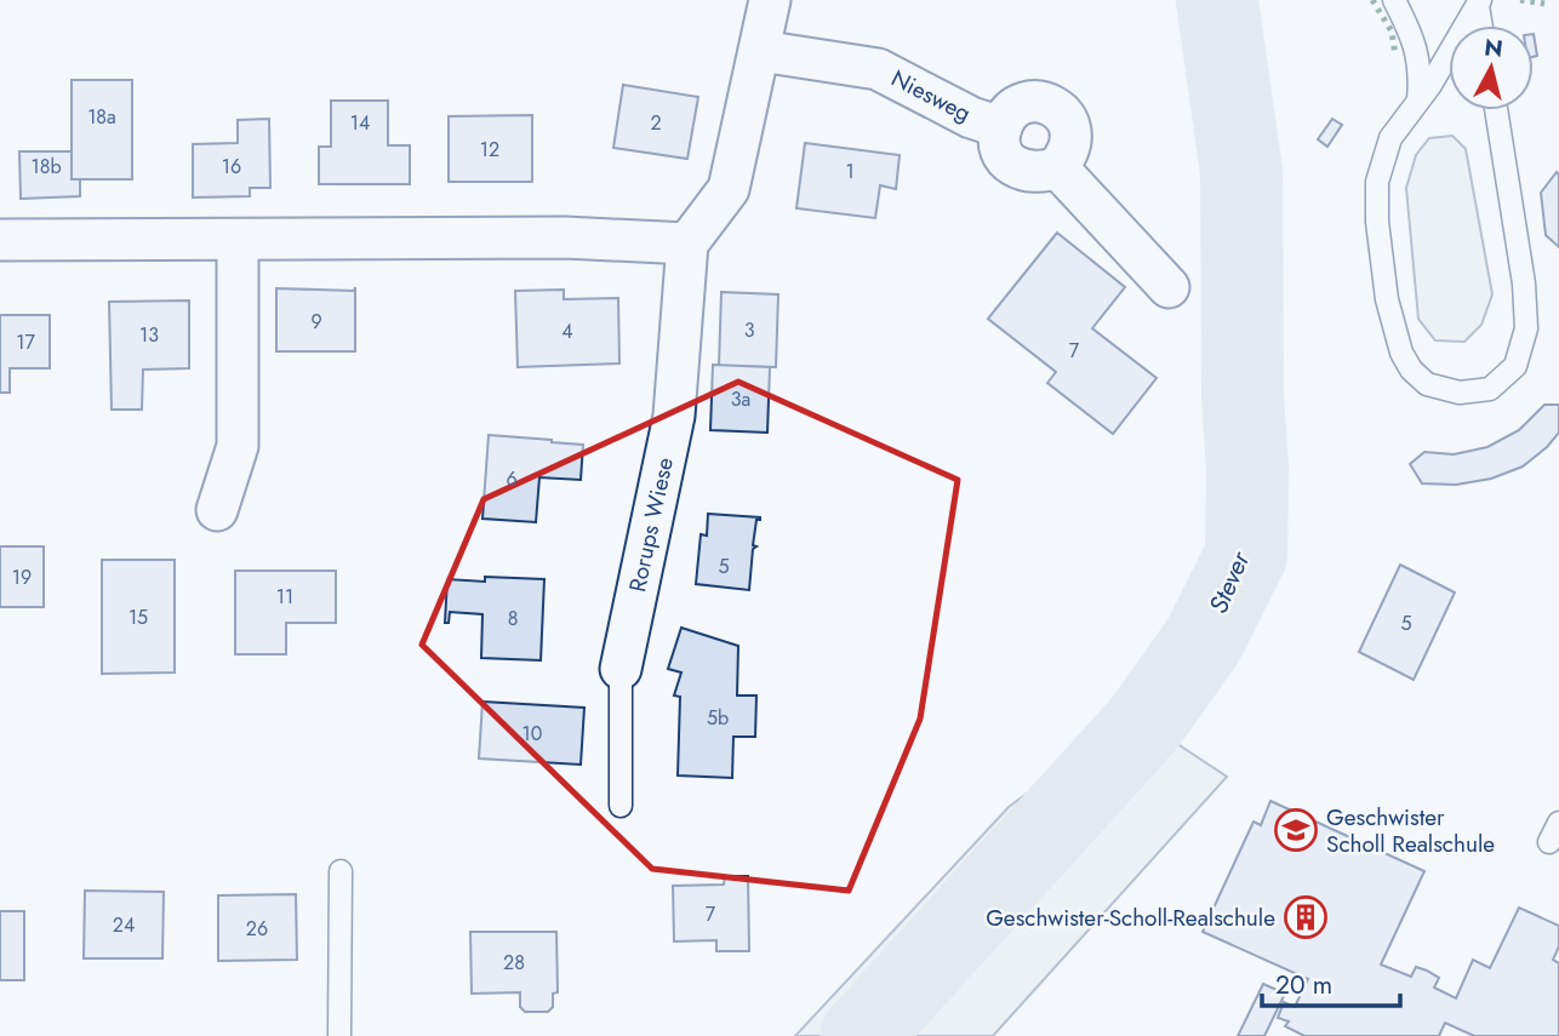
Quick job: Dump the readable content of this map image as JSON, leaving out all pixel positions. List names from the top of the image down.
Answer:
{
  "streets": {
    "street": ["Niesweg", "Rorups Wiese"]
  },
  "water": ["Stever"],
  "places": {
    "school or university": ["Geschwister Scholl Realschule"],
    "building": ["Geschwister-Scholl-Realschule"]
  },
  "house_numbers": [
    "18a",
    "14",
    "2",
    "12",
    "18b",
    "16",
    "1",
    "9",
    "3",
    "4",
    "13",
    "17",
    "7",
    "3a",
    "6",
    "5",
    "19",
    "11",
    "15",
    "8",
    "5",
    "5b",
    "10",
    "7",
    "24",
    "26",
    "28"
  ],
  "scale_bar": "20 m",
  "north": "top"
}
